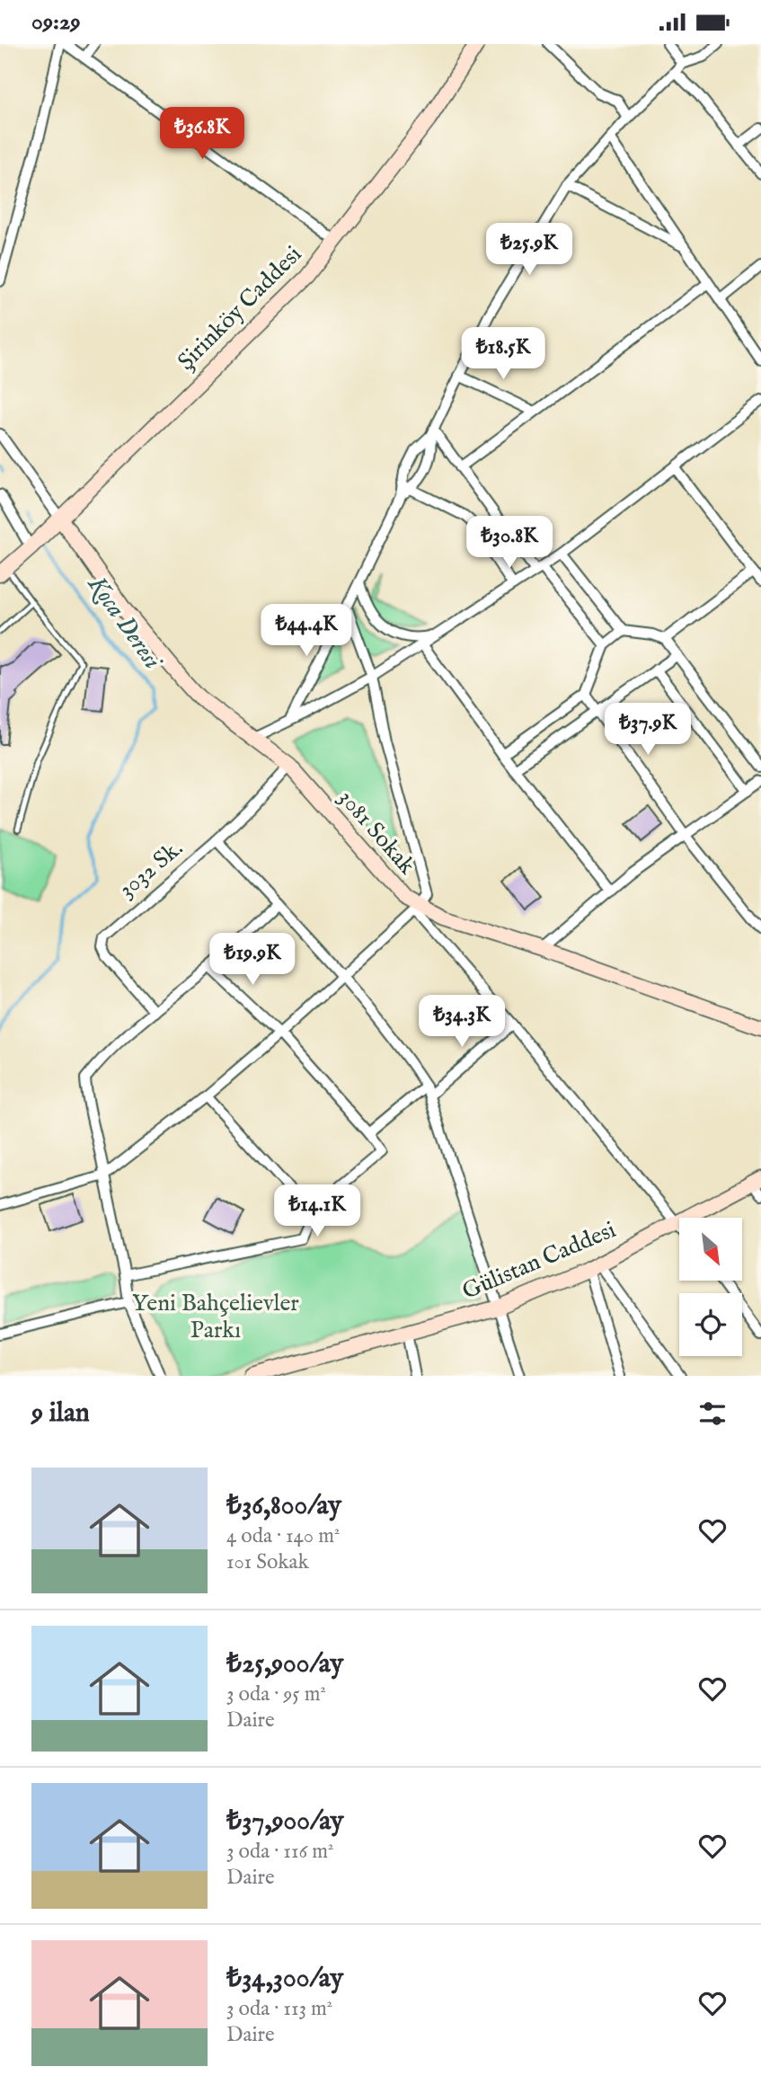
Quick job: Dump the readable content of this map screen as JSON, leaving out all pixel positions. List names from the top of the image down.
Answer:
{
  "streets": {
    "street": [
      "Şirinköy Caddesi",
      "3081 Sokak",
      "3032 Sk.",
      "Gülistan Caddesi"
    ]
  },
  "crossings": [
    ["Şirinköy Caddesi", "3081 Sokak"],
    ["3081 Sokak", "3032 Sk."]
  ],
  "water": ["Koca Deresi"],
  "parks": ["Yeni Bahçelievler Parkı"],
  "north": "bottom right",
  "page": {
    "status": "09:29",
    "price": [
      "₺36.8K",
      "₺25.9K",
      "₺18.5K",
      "₺30.8K",
      "₺44.4K",
      "₺37.9K",
      "₺19.9K",
      "₺34.3K",
      "₺14.1K"
    ],
    "heading": "9 ilan",
    "list": [
      {
        "name": "₺36,800/ay",
        "note": "4 oda · 140 m² · 101 Sokak"
      },
      {
        "name": "₺25,900/ay",
        "note": "3 oda · 95 m² · Daire"
      },
      {
        "name": "₺37,900/ay",
        "note": "3 oda · 116 m² · Daire"
      },
      {
        "name": "₺34,300/ay",
        "note": "3 oda · 113 m² · Daire"
      }
    ]
  }
}
